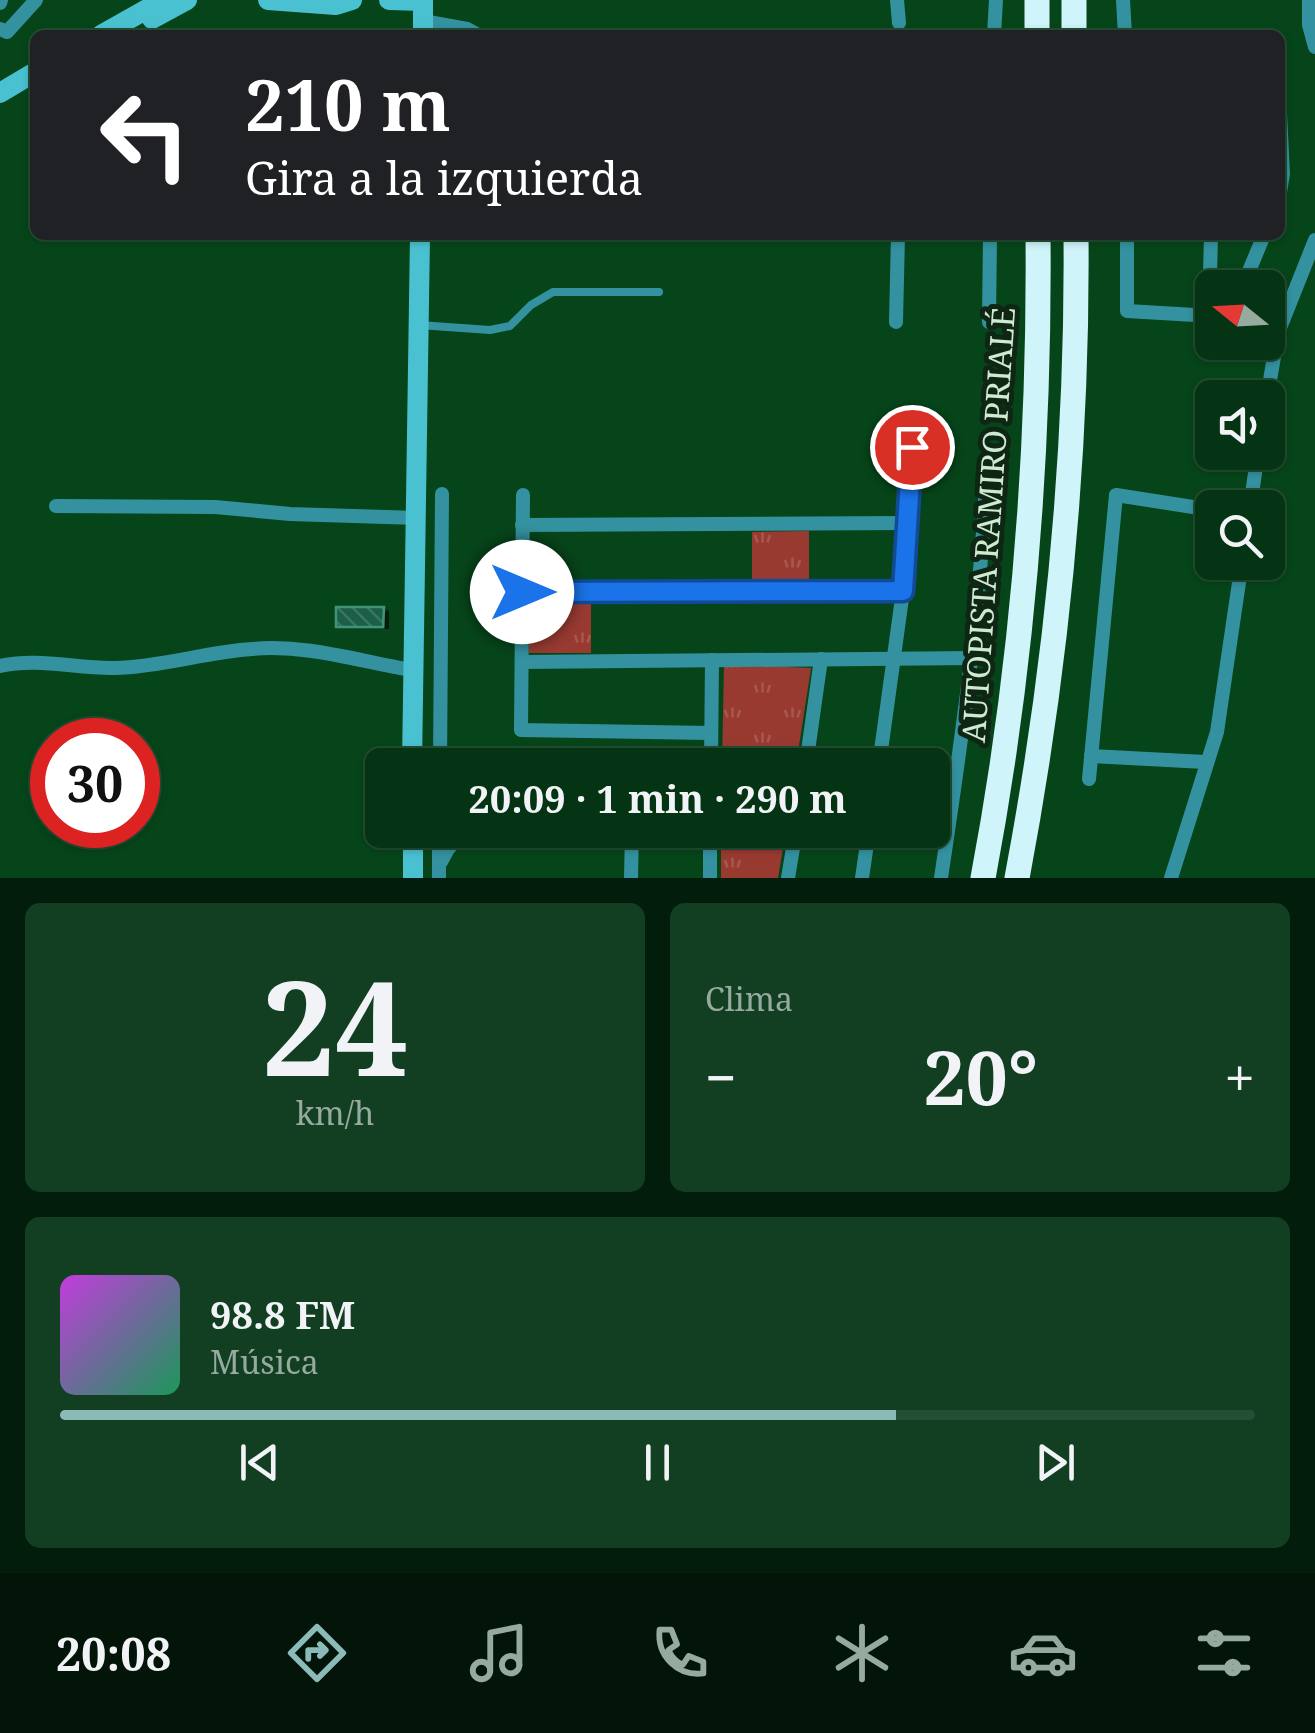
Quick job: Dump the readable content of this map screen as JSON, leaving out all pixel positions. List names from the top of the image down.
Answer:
{
  "streets": {
    "highway": ["AUTOPISTA RAMIRO PRIALÉ"]
  },
  "north": "left",
  "page": {
    "turn": ["210 m", "Gira a la izquierda"],
    "limit": "30",
    "trip": "20:09 · 1 min · 290 m",
    "tile": [
      ["24", "km/h"],
      "Clima"
    ],
    "heat": ["−", "20°", "+"],
    "song": ["98.8 FM", "Música"],
    "tabs": "20:08"
  }
}
